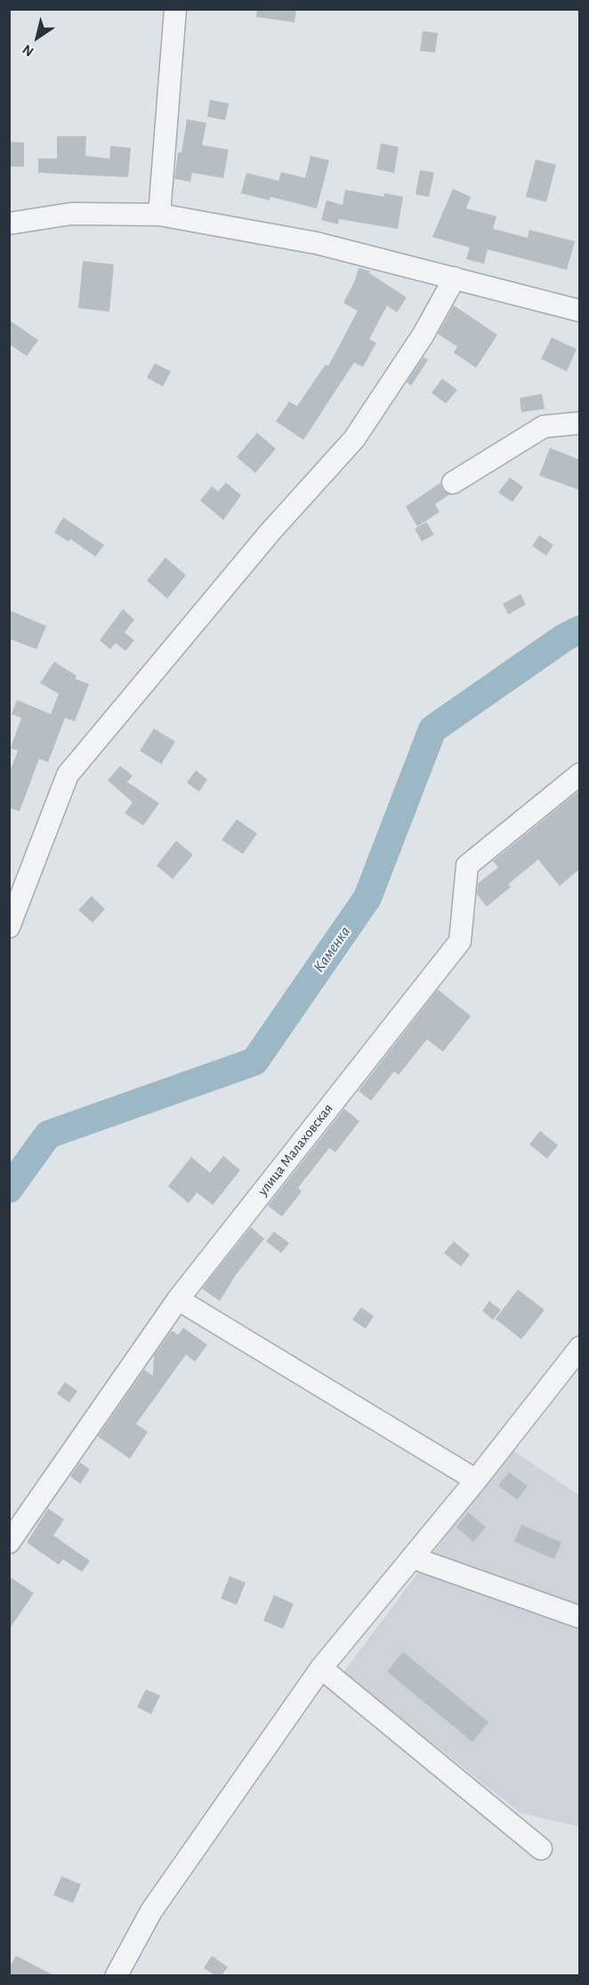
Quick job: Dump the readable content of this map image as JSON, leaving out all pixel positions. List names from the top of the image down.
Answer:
{
  "streets": {
    "street": ["улица Малаховская"]
  },
  "water": ["Каменка"],
  "north": "bottom left"
}
